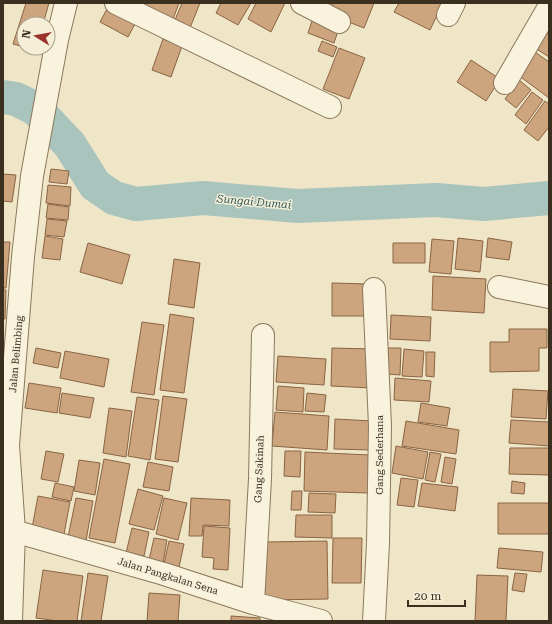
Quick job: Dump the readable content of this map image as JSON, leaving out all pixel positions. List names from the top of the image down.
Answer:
{
  "streets": {
    "street": [
      "Jalan Belimbing",
      "Gang Sederhana",
      "Gang Sakinah",
      "Jalan Pangkalan Sena"
    ]
  },
  "crossings": [
    ["Jalan Belimbing", "Jalan Pangkalan Sena"],
    ["Gang Sakinah", "Jalan Pangkalan Sena"]
  ],
  "water": ["Sungai Dumai"],
  "scale_bar": "20 m",
  "north": "left"
}
